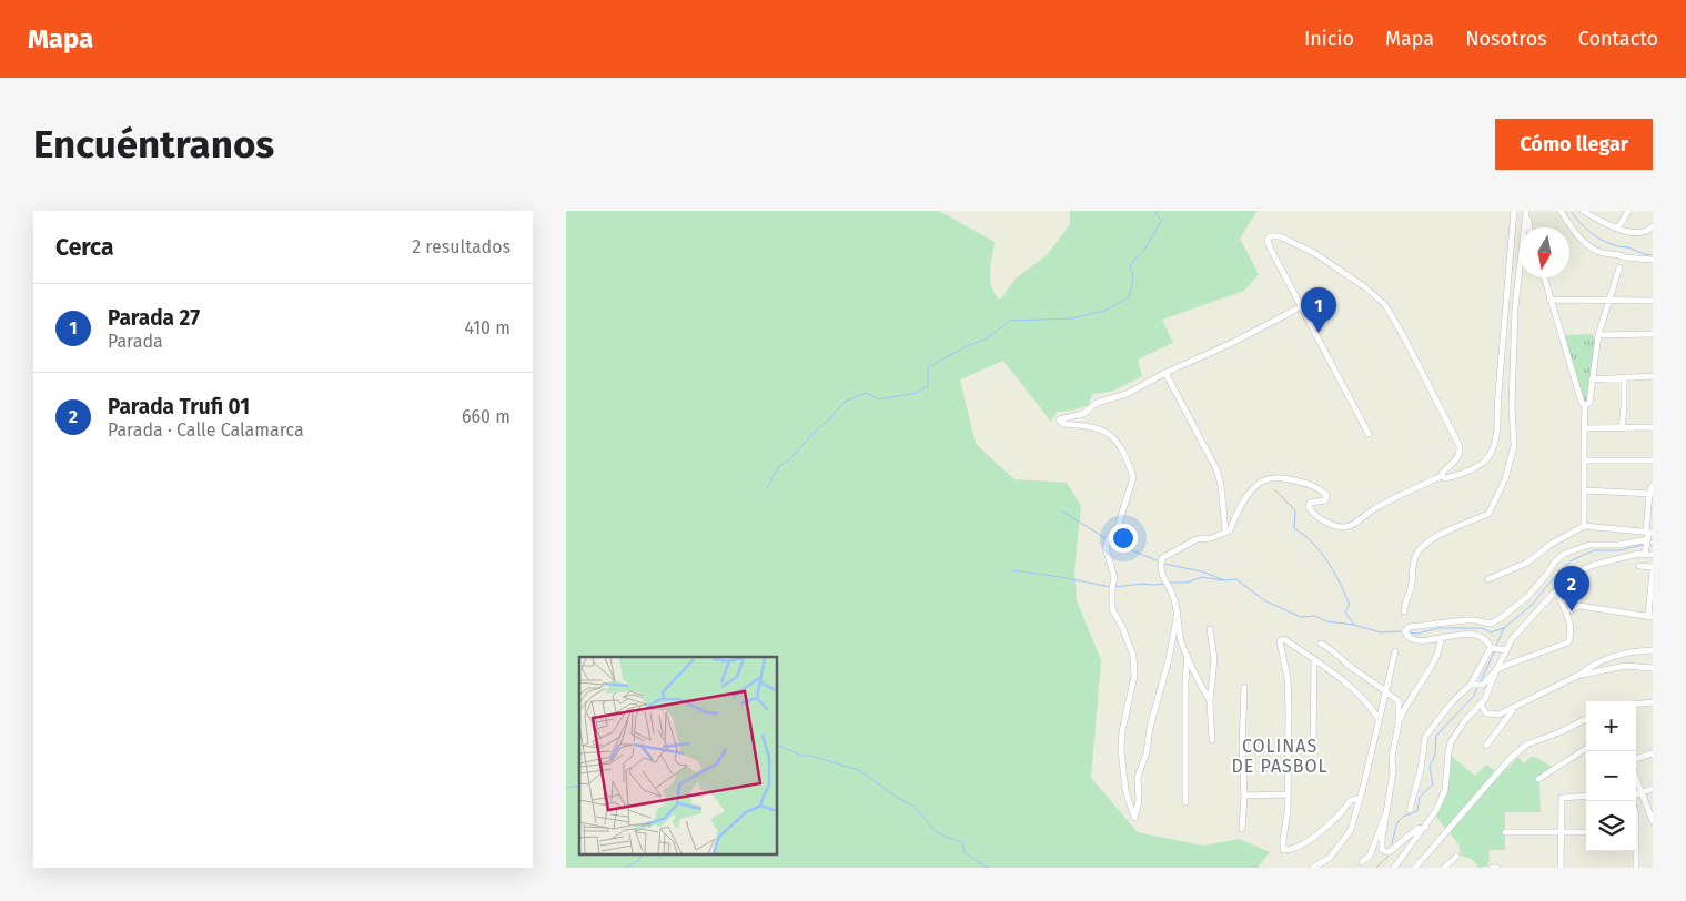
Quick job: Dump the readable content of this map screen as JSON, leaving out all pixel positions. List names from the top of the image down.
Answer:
{
  "districts": ["COLINAS DE PASBOL"],
  "north": "bottom",
  "page": {
    "header": "Mapa",
    "nav": [
      "Inicio",
      "Mapa",
      "Nosotros",
      "Contacto"
    ],
    "buttons": "Cómo llegar",
    "title": "Encuéntranos",
    "heading": ["Cerca", "2 resultados"],
    "list": [
      {
        "mark": "1",
        "name": "Parada 27",
        "note": "Parada",
        "value": "410 m"
      },
      {
        "mark": "2",
        "name": "Parada Trufi 01",
        "note": "Parada · Calle Calamarca",
        "value": "660 m"
      }
    ],
    "pins": ["1", "2"],
    "map_buttons": ["+", "−"]
  }
}
